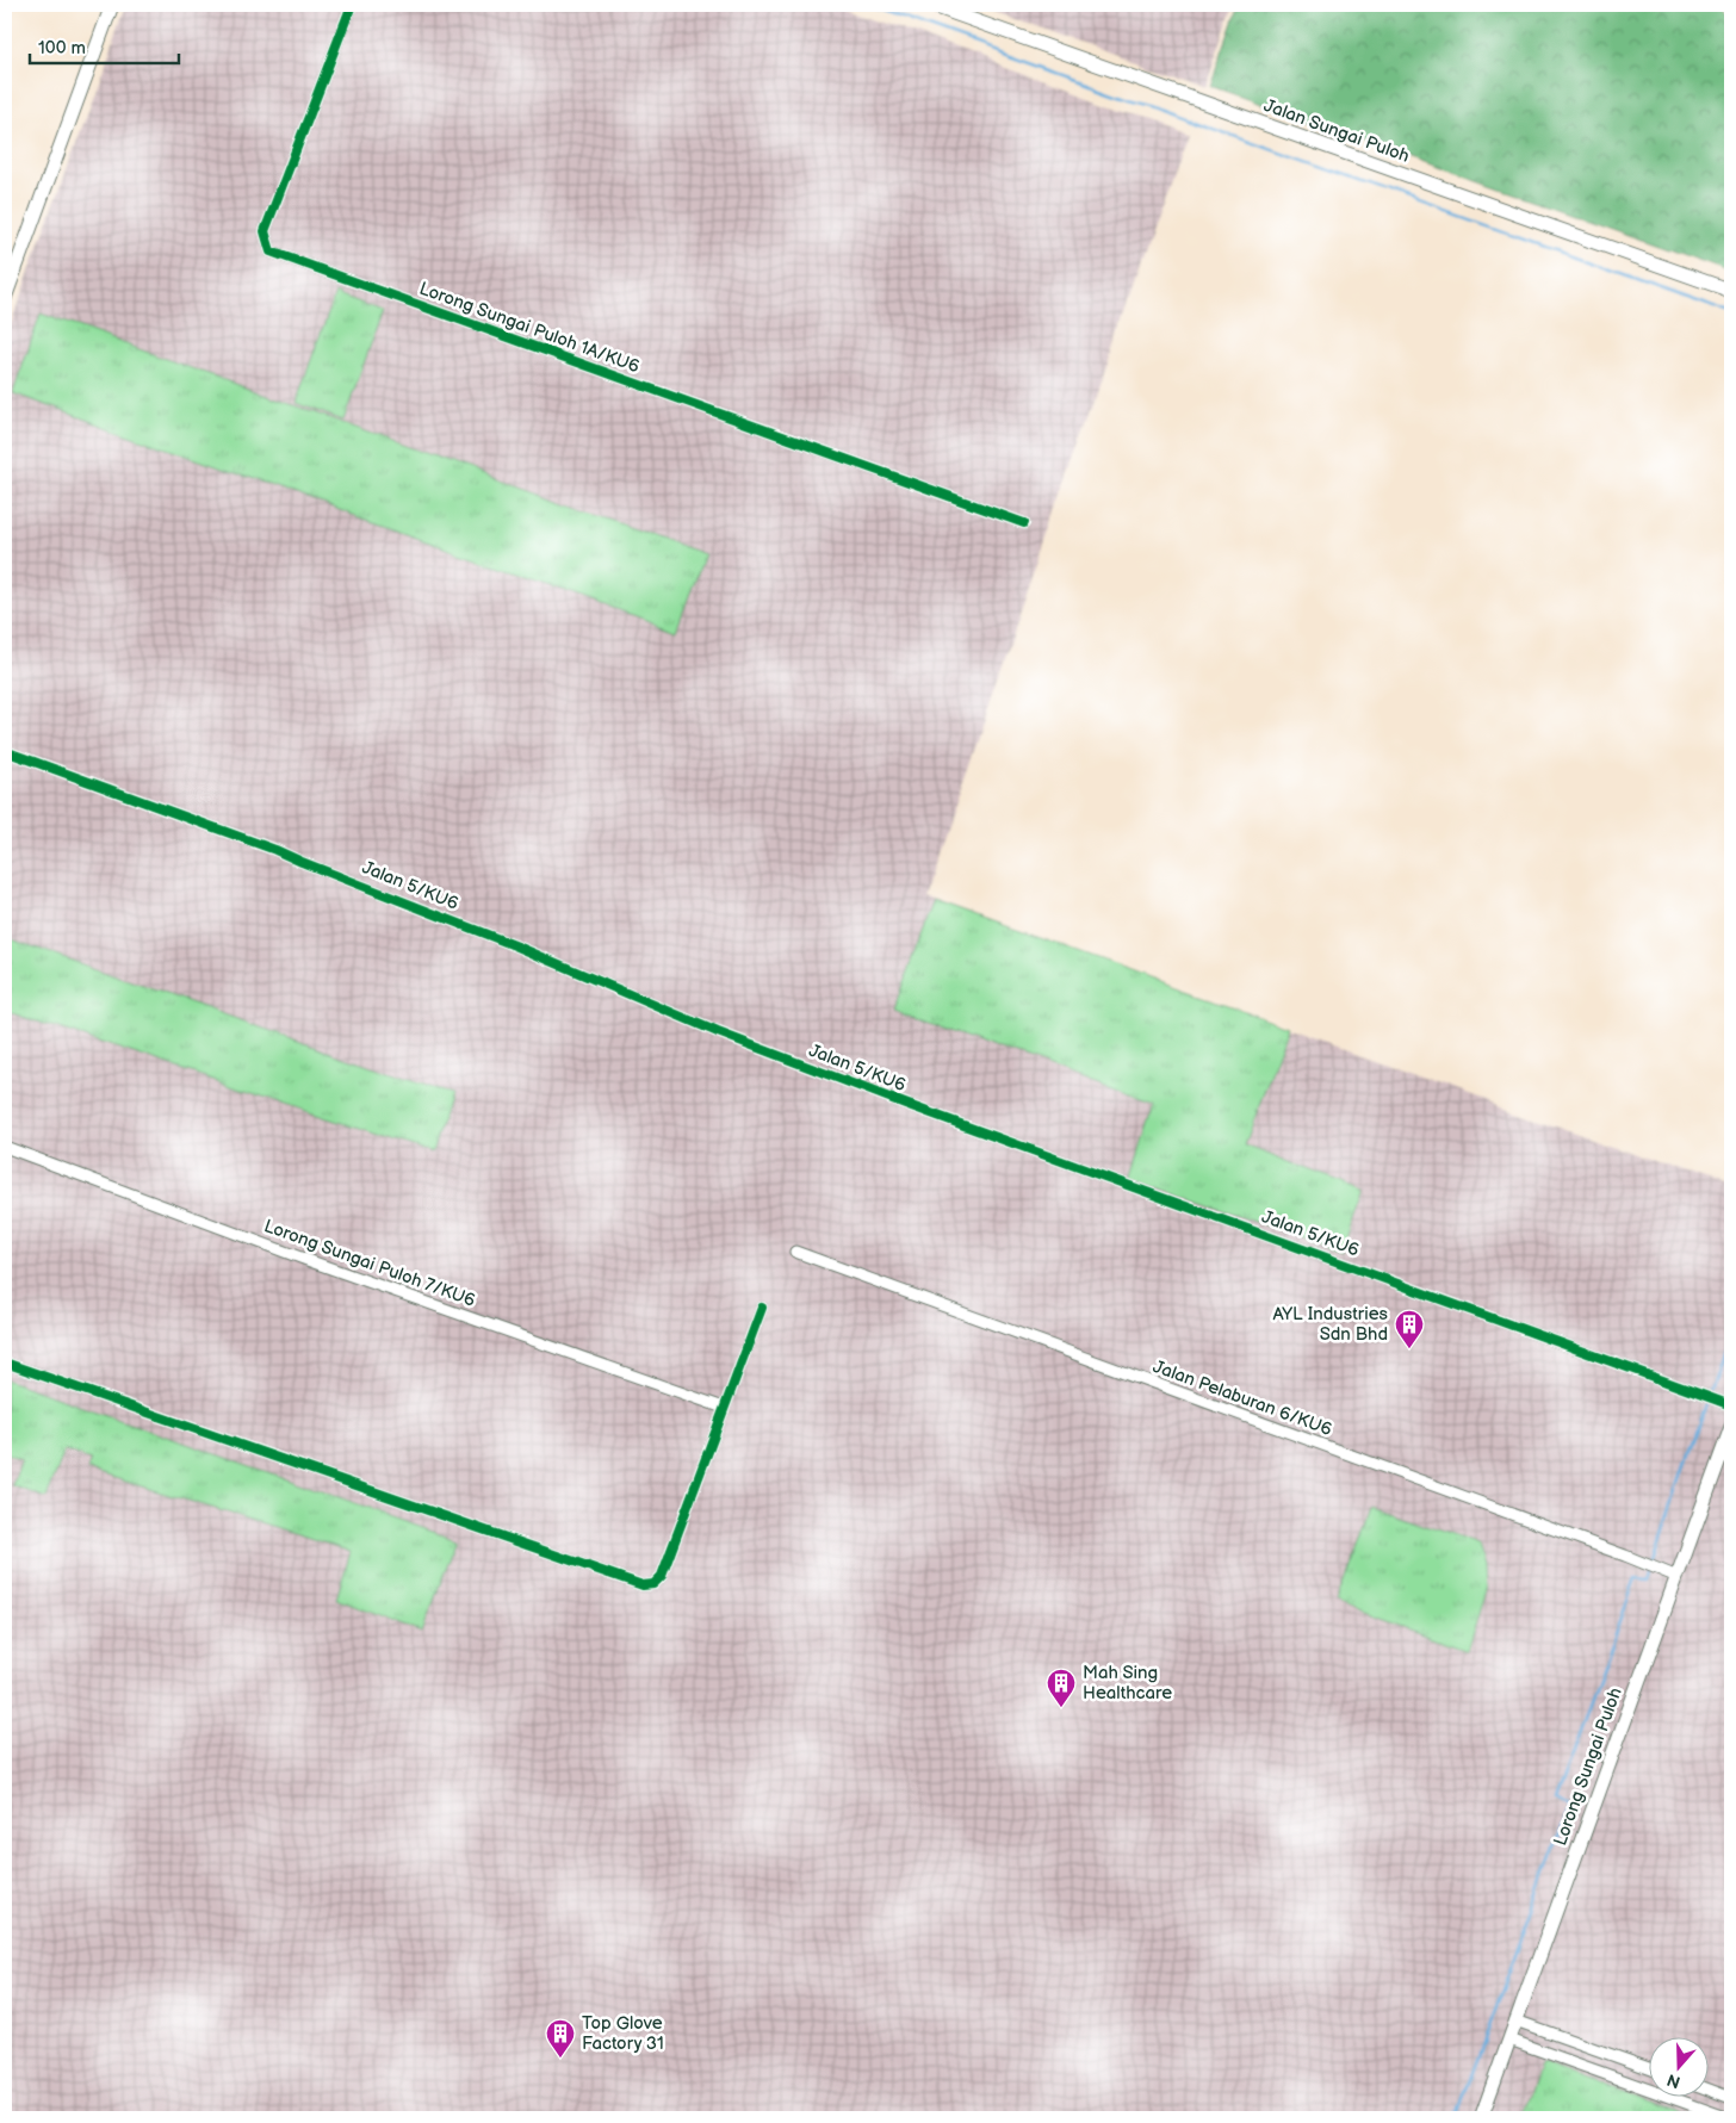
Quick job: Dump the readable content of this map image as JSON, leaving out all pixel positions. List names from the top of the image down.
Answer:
{
  "streets": {
    "street": [
      "Jalan Sungai Puloh",
      "Lorong Sungai Puloh 1A/KU6",
      "Jalan 5/KU6",
      "Lorong Sungai Puloh 7/KU6",
      "Jalan Pelaburan 6/KU6",
      "Lorong Sungai Puloh"
    ]
  },
  "crossings": [
    ["Jalan Pelaburan 6/KU6", "Lorong Sungai Puloh"]
  ],
  "places": {
    "building": ["AYL Industries Sdn Bhd", "Mah Sing Healthcare", "Top Glove Factory 31"]
  },
  "scale_bar": "100 m",
  "north": "bottom"
}
